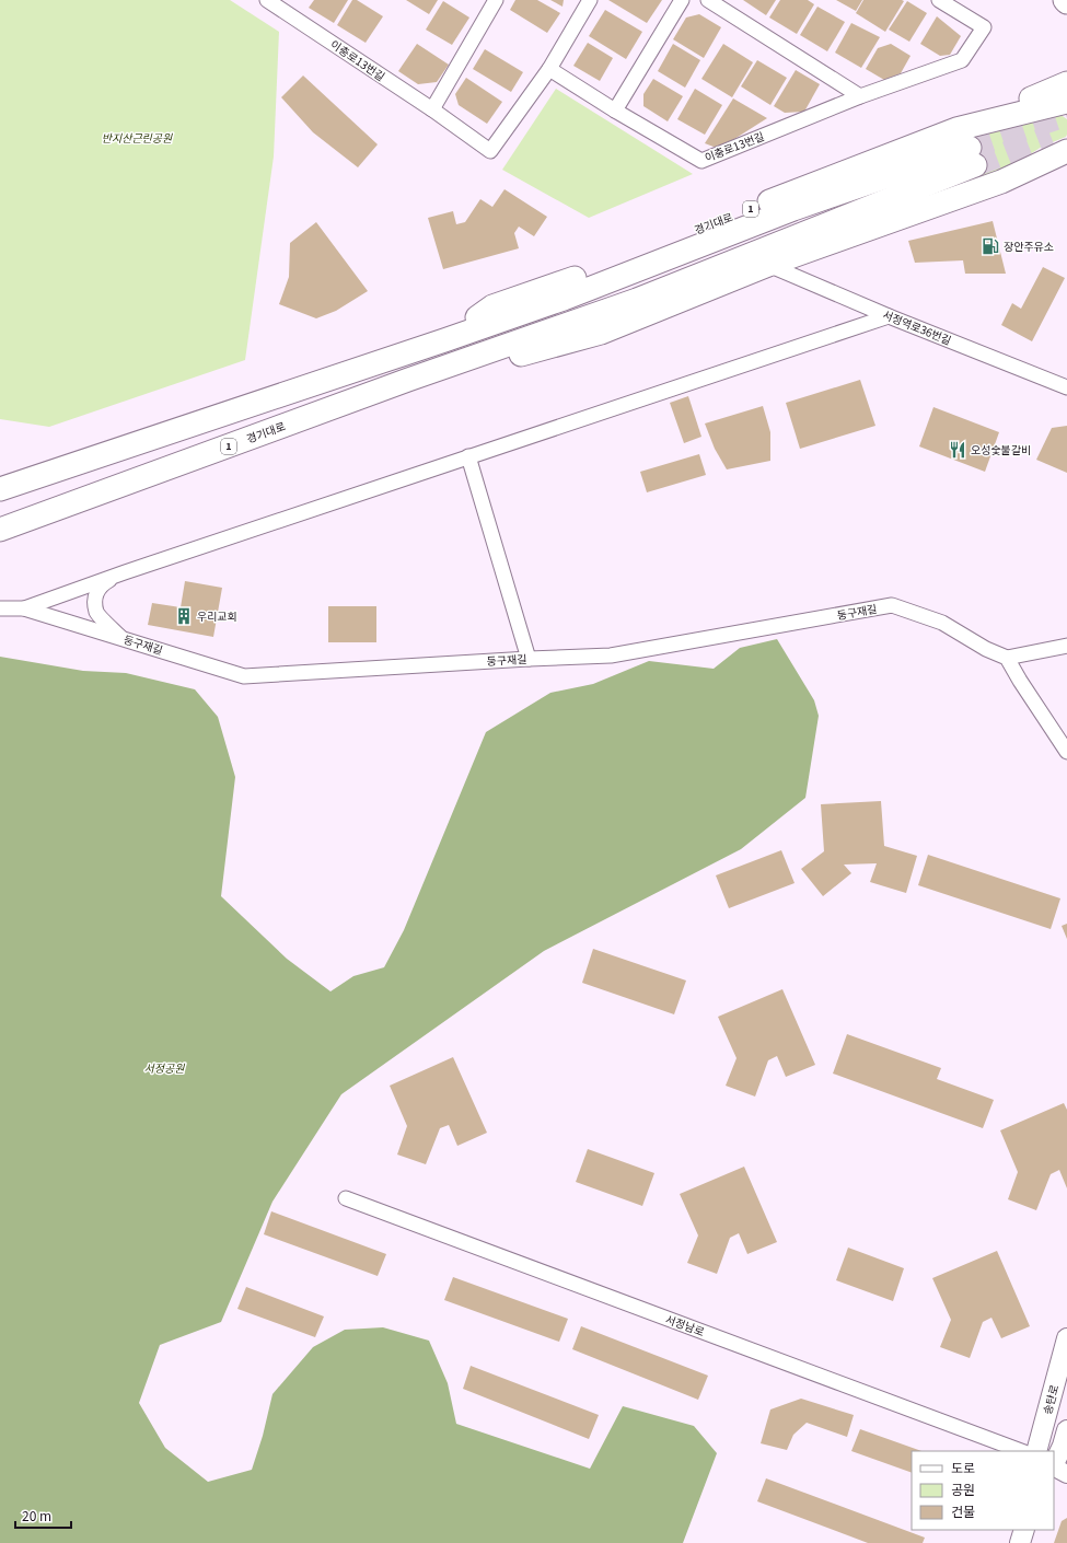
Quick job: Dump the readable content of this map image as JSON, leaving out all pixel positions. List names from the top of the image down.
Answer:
{
  "streets": {
    "main road": ["1", "경기대로", "송탄로"],
    "street": [
      "이충로13번길",
      "서정역로36번길",
      "둥구재길",
      "서정남로"
    ]
  },
  "crossings": [
    ["경기대로", "서정역로36번길"]
  ],
  "parks": ["반지산근린공원", "서정공원"],
  "places": {
    "fuel station": ["장안주유소"],
    "restaurant": ["오성숯불갈비"],
    "building": ["우리교회"]
  },
  "legend": ["도로", "공원", "건물"],
  "scale_bar": "20 m"
}
